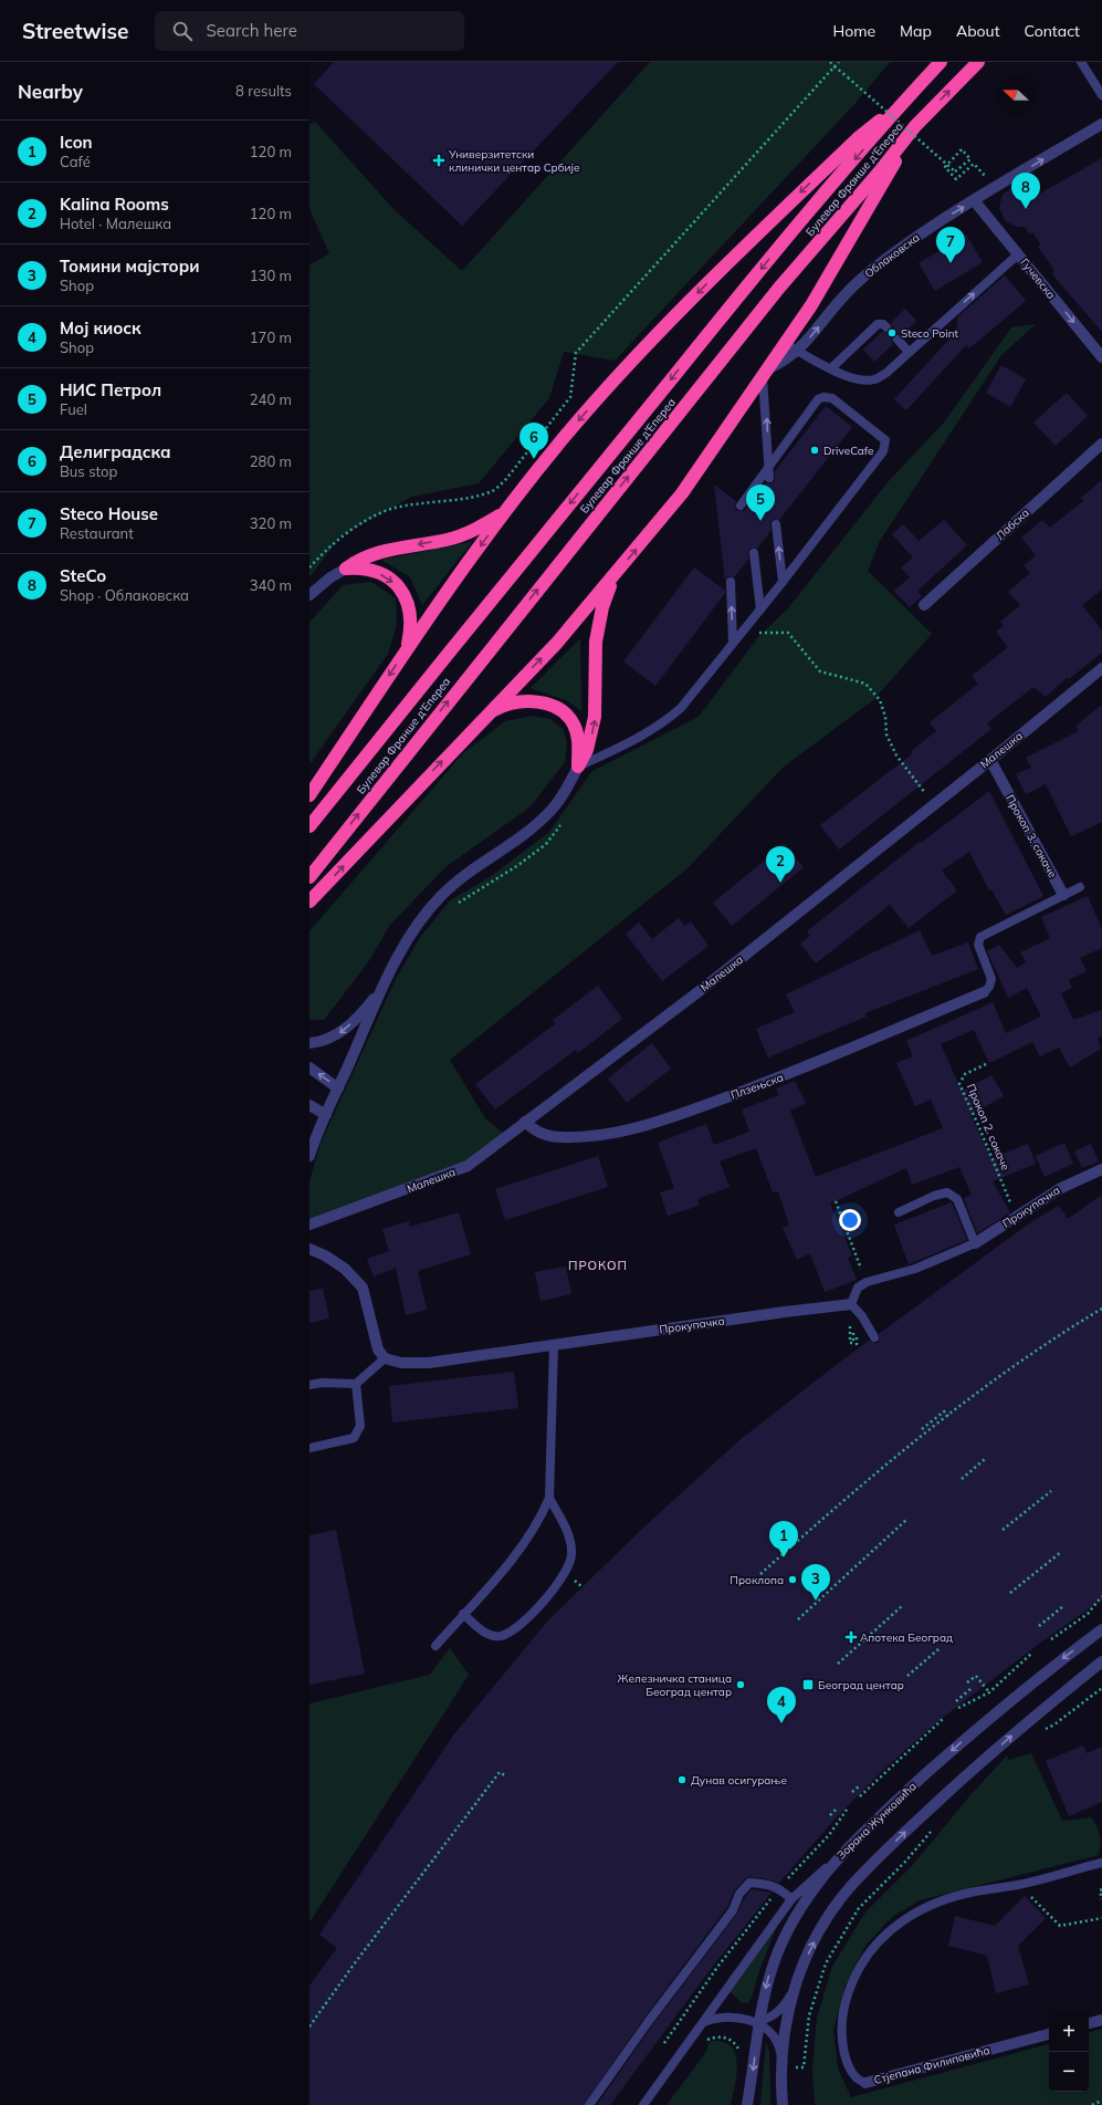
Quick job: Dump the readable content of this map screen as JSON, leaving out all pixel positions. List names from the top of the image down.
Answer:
{
  "streets": {
    "highway": ["Булевар Франше д'Епереа"],
    "street": [
      "Облаковска",
      "Гучевска",
      "Лабска",
      "Малешка",
      "Прокоп 3. сокаче",
      "Плзењска",
      "Прокупачка",
      "Зорана Жунковића",
      "Стјепана Филиповића"
    ],
    "path": ["Прокоп 2. сокаче"]
  },
  "crossings": [
    ["Облаковска", "Гучевска"],
    ["Малешка", "Прокоп 3. сокаче"],
    ["Малешка", "Плзењска"]
  ],
  "one_way": ["Облаковска", "Гучевска"],
  "districts": ["ПРОКОП"],
  "places": {
    "health": ["Универзитетски клинички центар Србије", "Апотека Београд"],
    "other": [
      "Steco Point",
      "DriveCafe",
      "Проклопа",
      "Железничка станица Београд центар",
      "Дунав осигурање"
    ],
    "transit": ["Београд центар"]
  },
  "north": "left",
  "page": {
    "header": "Streetwise",
    "search": "Search here",
    "nav": [
      "Home",
      "Map",
      "About",
      "Contact"
    ],
    "heading": ["Nearby", "8 results"],
    "list": [
      {
        "mark": "1",
        "name": "Icon",
        "note": "Café",
        "value": "120 m"
      },
      {
        "mark": "2",
        "name": "Kalina Rooms",
        "note": "Hotel · Малешка",
        "value": "120 m"
      },
      {
        "mark": "3",
        "name": "Томини мајстори",
        "note": "Shop",
        "value": "130 m"
      },
      {
        "mark": "4",
        "name": "Мој киоск",
        "note": "Shop",
        "value": "170 m"
      },
      {
        "mark": "5",
        "name": "НИС Петрол",
        "note": "Fuel",
        "value": "240 m"
      },
      {
        "mark": "6",
        "name": "Делиградска",
        "note": "Bus stop",
        "value": "280 m"
      },
      {
        "mark": "7",
        "name": "Steco House",
        "note": "Restaurant",
        "value": "320 m"
      },
      {
        "mark": "8",
        "name": "SteCo",
        "note": "Shop · Облаковска",
        "value": "340 m"
      }
    ],
    "pins": [
      "8",
      "7",
      "6",
      "5",
      "2",
      "1",
      "3",
      "4"
    ],
    "map_buttons": ["+", "−"]
  }
}
